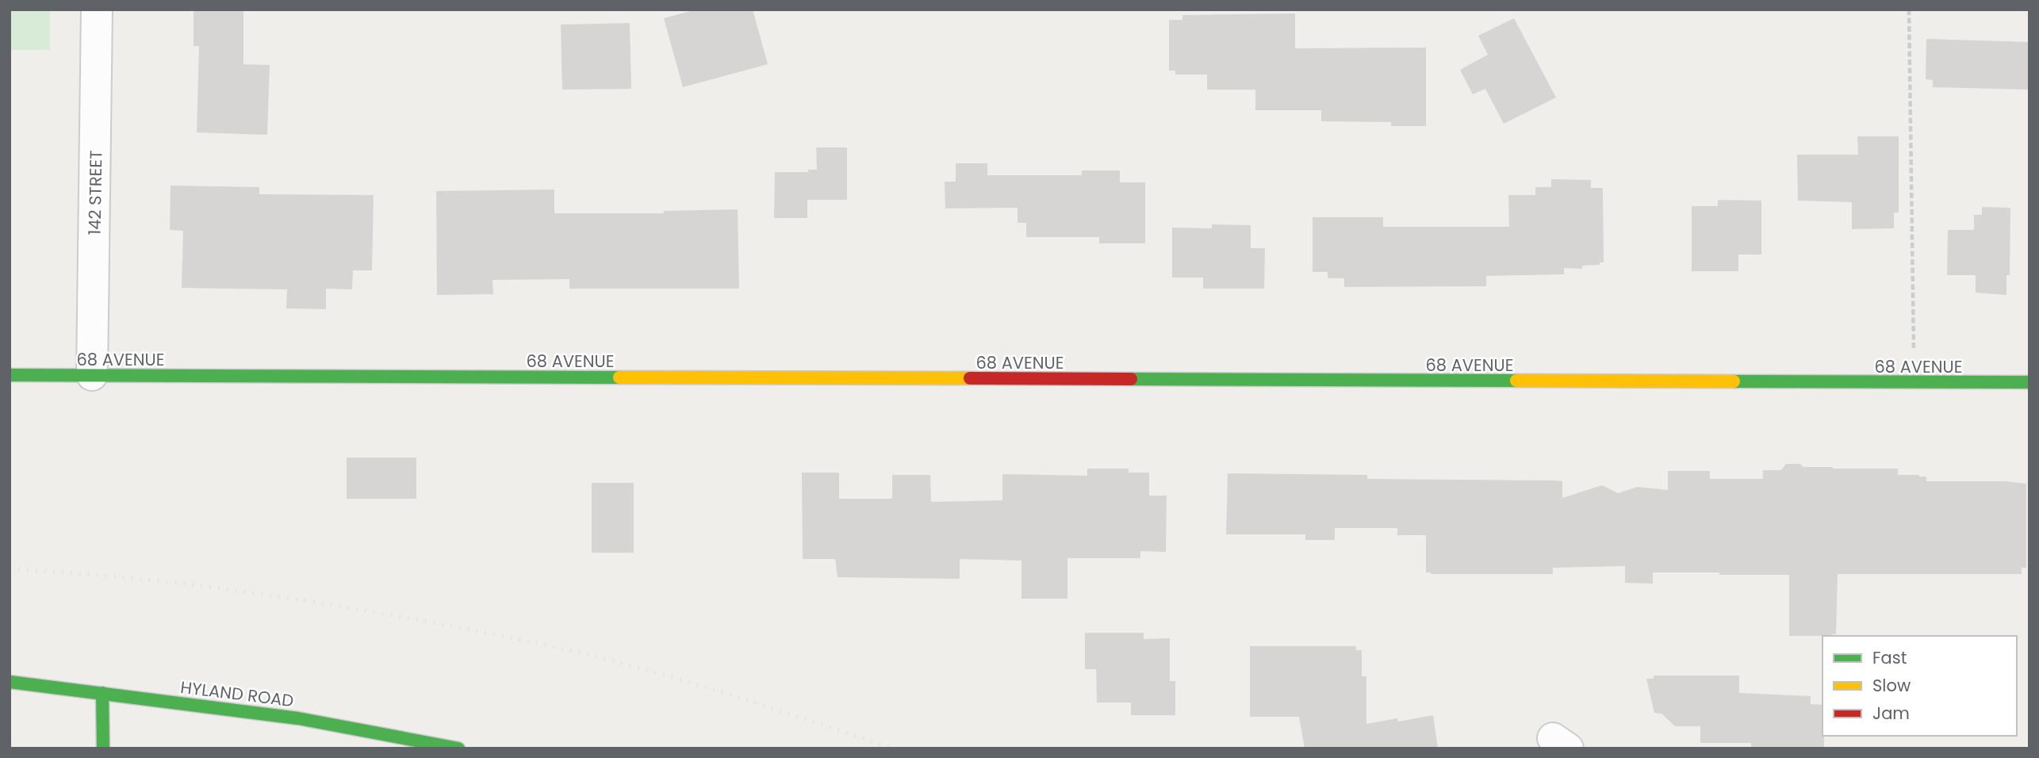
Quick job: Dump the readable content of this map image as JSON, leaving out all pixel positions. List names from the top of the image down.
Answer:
{
  "streets": {
    "street": ["142 STREET", "68 AVENUE", "HYLAND ROAD"]
  },
  "crossings": [
    ["142 STREET", "68 AVENUE"]
  ],
  "legend": ["Fast", "Slow", "Jam"]
}
